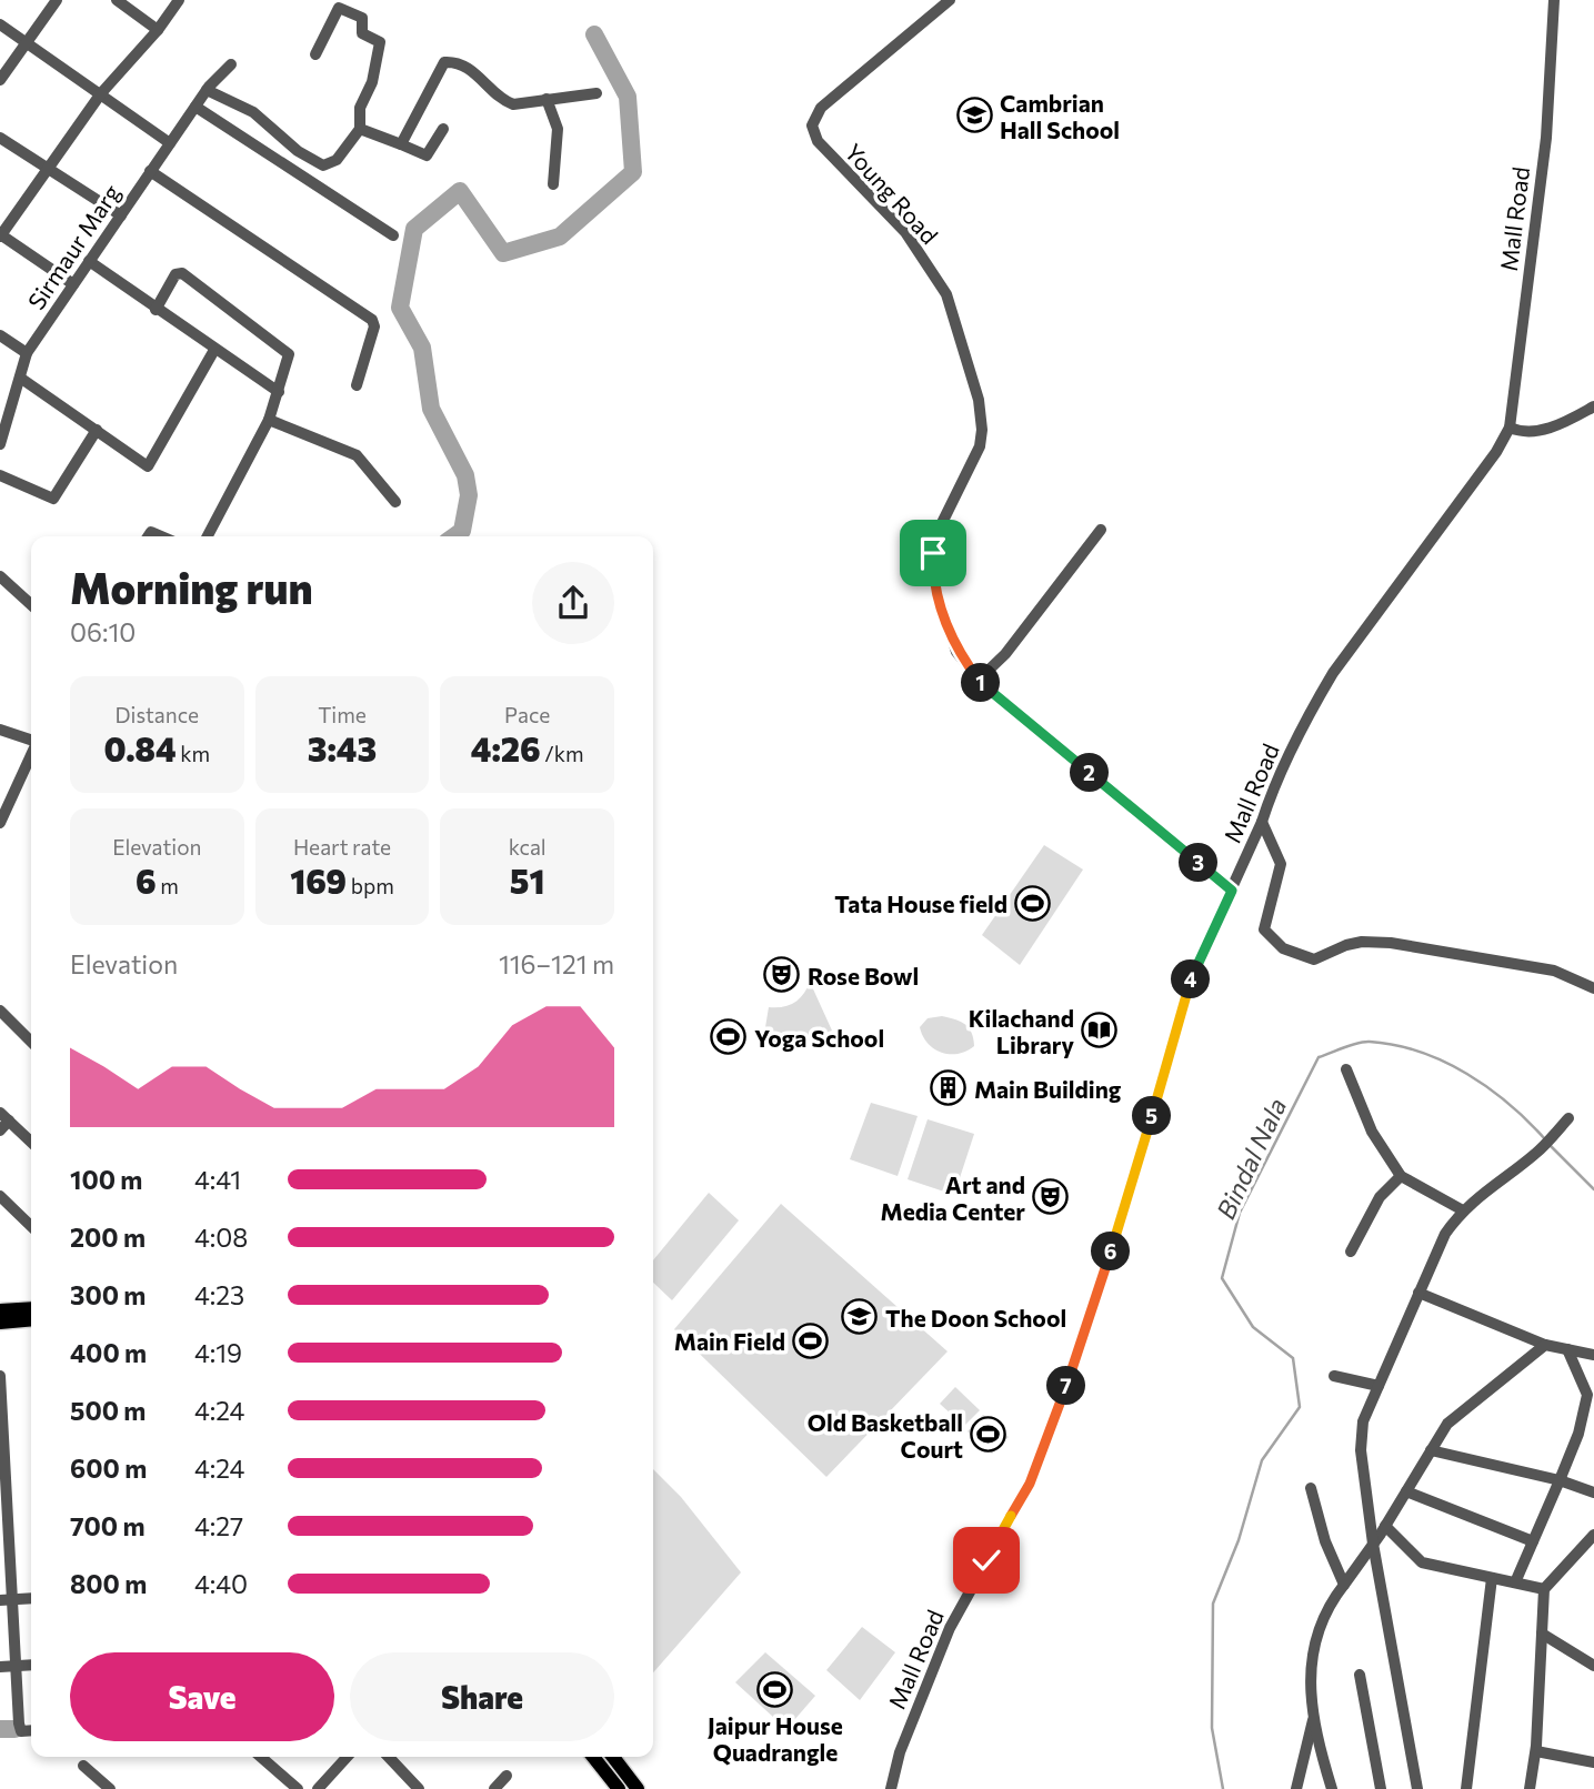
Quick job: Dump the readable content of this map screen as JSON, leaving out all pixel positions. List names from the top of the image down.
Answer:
{
  "streets": {
    "street": ["Young Road", "Mall Road", "Sirmaur Marg"]
  },
  "crossings": [
    ["Young Road", "Mall Road"]
  ],
  "water": ["Bindal Nala"],
  "places": {
    "school or university": ["Cambrian Hall School", "The Doon School"],
    "sports": [
      "Tata House field",
      "Yoga School",
      "Main Field",
      "Old Basketball Court",
      "Jaipur House Quadrangle"
    ],
    "theatre": ["Rose Bowl", "Art and Media Center"],
    "library": ["Kilachand Library"],
    "building": ["Main Building"]
  },
  "page": {
    "heading": ["Morning run", "06:10"],
    "pins": [
      "1",
      "2",
      "3",
      "4",
      "5",
      "6",
      "7"
    ],
    "stats": [
      ["Distance", "0.84 km"],
      ["Time", "3:43"],
      ["Pace", "4:26 /km"],
      ["Elevation", "6 m"],
      ["Heart rate", "169 bpm"],
      ["kcal", "51"]
    ],
    "chart": ["Elevation", "116–121 m"],
    "list": [
      {
        "name": "100 m",
        "note": "4:41"
      },
      {
        "name": "200 m",
        "note": "4:08"
      },
      {
        "name": "300 m",
        "note": "4:23"
      },
      {
        "name": "400 m",
        "note": "4:19"
      },
      {
        "name": "500 m",
        "note": "4:24"
      },
      {
        "name": "600 m",
        "note": "4:24"
      },
      {
        "name": "700 m",
        "note": "4:27"
      },
      {
        "name": "800 m",
        "note": "4:40"
      }
    ],
    "buttons": ["Save", "Share"]
  }
}
